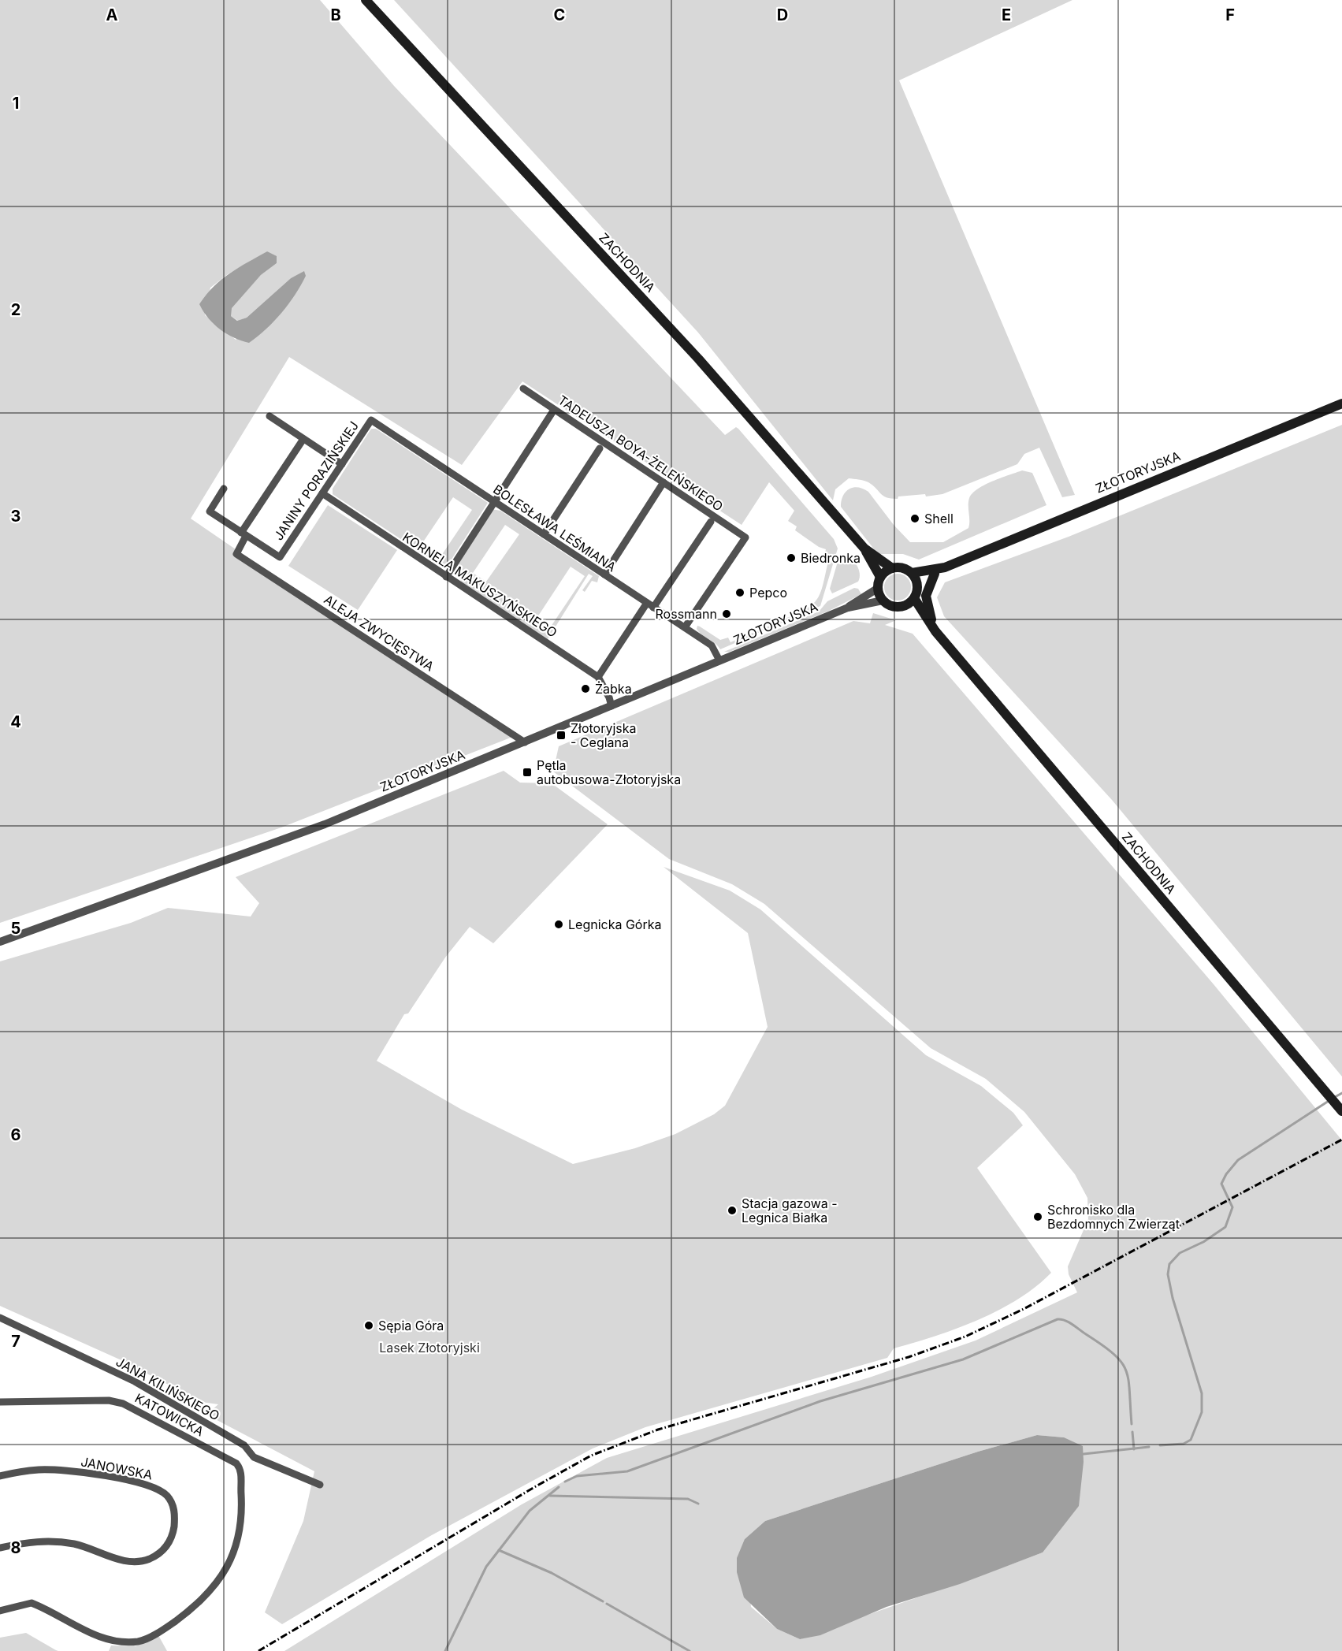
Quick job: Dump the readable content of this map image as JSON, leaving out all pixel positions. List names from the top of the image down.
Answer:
{
  "streets": {
    "main road": ["ZACHODNIA", "ZŁOTORYJSKA"],
    "street": [
      "TADEUSZA BOYA-ŻELEŃSKIEGO",
      "JANINY PORAZIŃSKIEJ",
      "BOLESŁAWA LEŚMIANA",
      "KORNELA MAKUSZYŃSKIEGO",
      "ALEJA ZWYCIĘSTWA",
      "JANA KILIŃSKIEGO",
      "KATOWICKA",
      "JANOWSKA"
    ]
  },
  "crossings": [
    ["ZACHODNIA", "ZŁOTORYJSKA"],
    ["TADEUSZA BOYA-ŻELEŃSKIEGO", "BOLESŁAWA LEŚMIANA"],
    ["ZŁOTORYJSKA", "BOLESŁAWA LEŚMIANA"],
    ["ZŁOTORYJSKA", "KORNELA MAKUSZYŃSKIEGO"],
    ["ZŁOTORYJSKA", "ALEJA ZWYCIĘSTWA"],
    ["JANINY PORAZIŃSKIEJ", "BOLESŁAWA LEŚMIANA"],
    ["JANINY PORAZIŃSKIEJ", "KORNELA MAKUSZYŃSKIEGO"],
    ["JANINY PORAZIŃSKIEJ", "ALEJA ZWYCIĘSTWA"]
  ],
  "parks": ["Lasek Złotoryjski"],
  "places": {
    "other": [
      "Shell",
      "Biedronka",
      "Pepco",
      "Rossmann",
      "Żabka",
      "Legnicka Górka",
      "Stacja gazowa - Legnica Białka",
      "Schronisko dla Bezdomnych Zwierząt",
      "Sępia Góra"
    ],
    "transit": ["Złotoryjska - Ceglana", "Pętla autobusowa-Złotoryjska"]
  },
  "grid": {
    "columns": [
      "A",
      "B",
      "C",
      "D",
      "E",
      "F"
    ],
    "rows": [
      "1",
      "2",
      "3",
      "4",
      "5",
      "6",
      "7",
      "8"
    ]
  }
}
